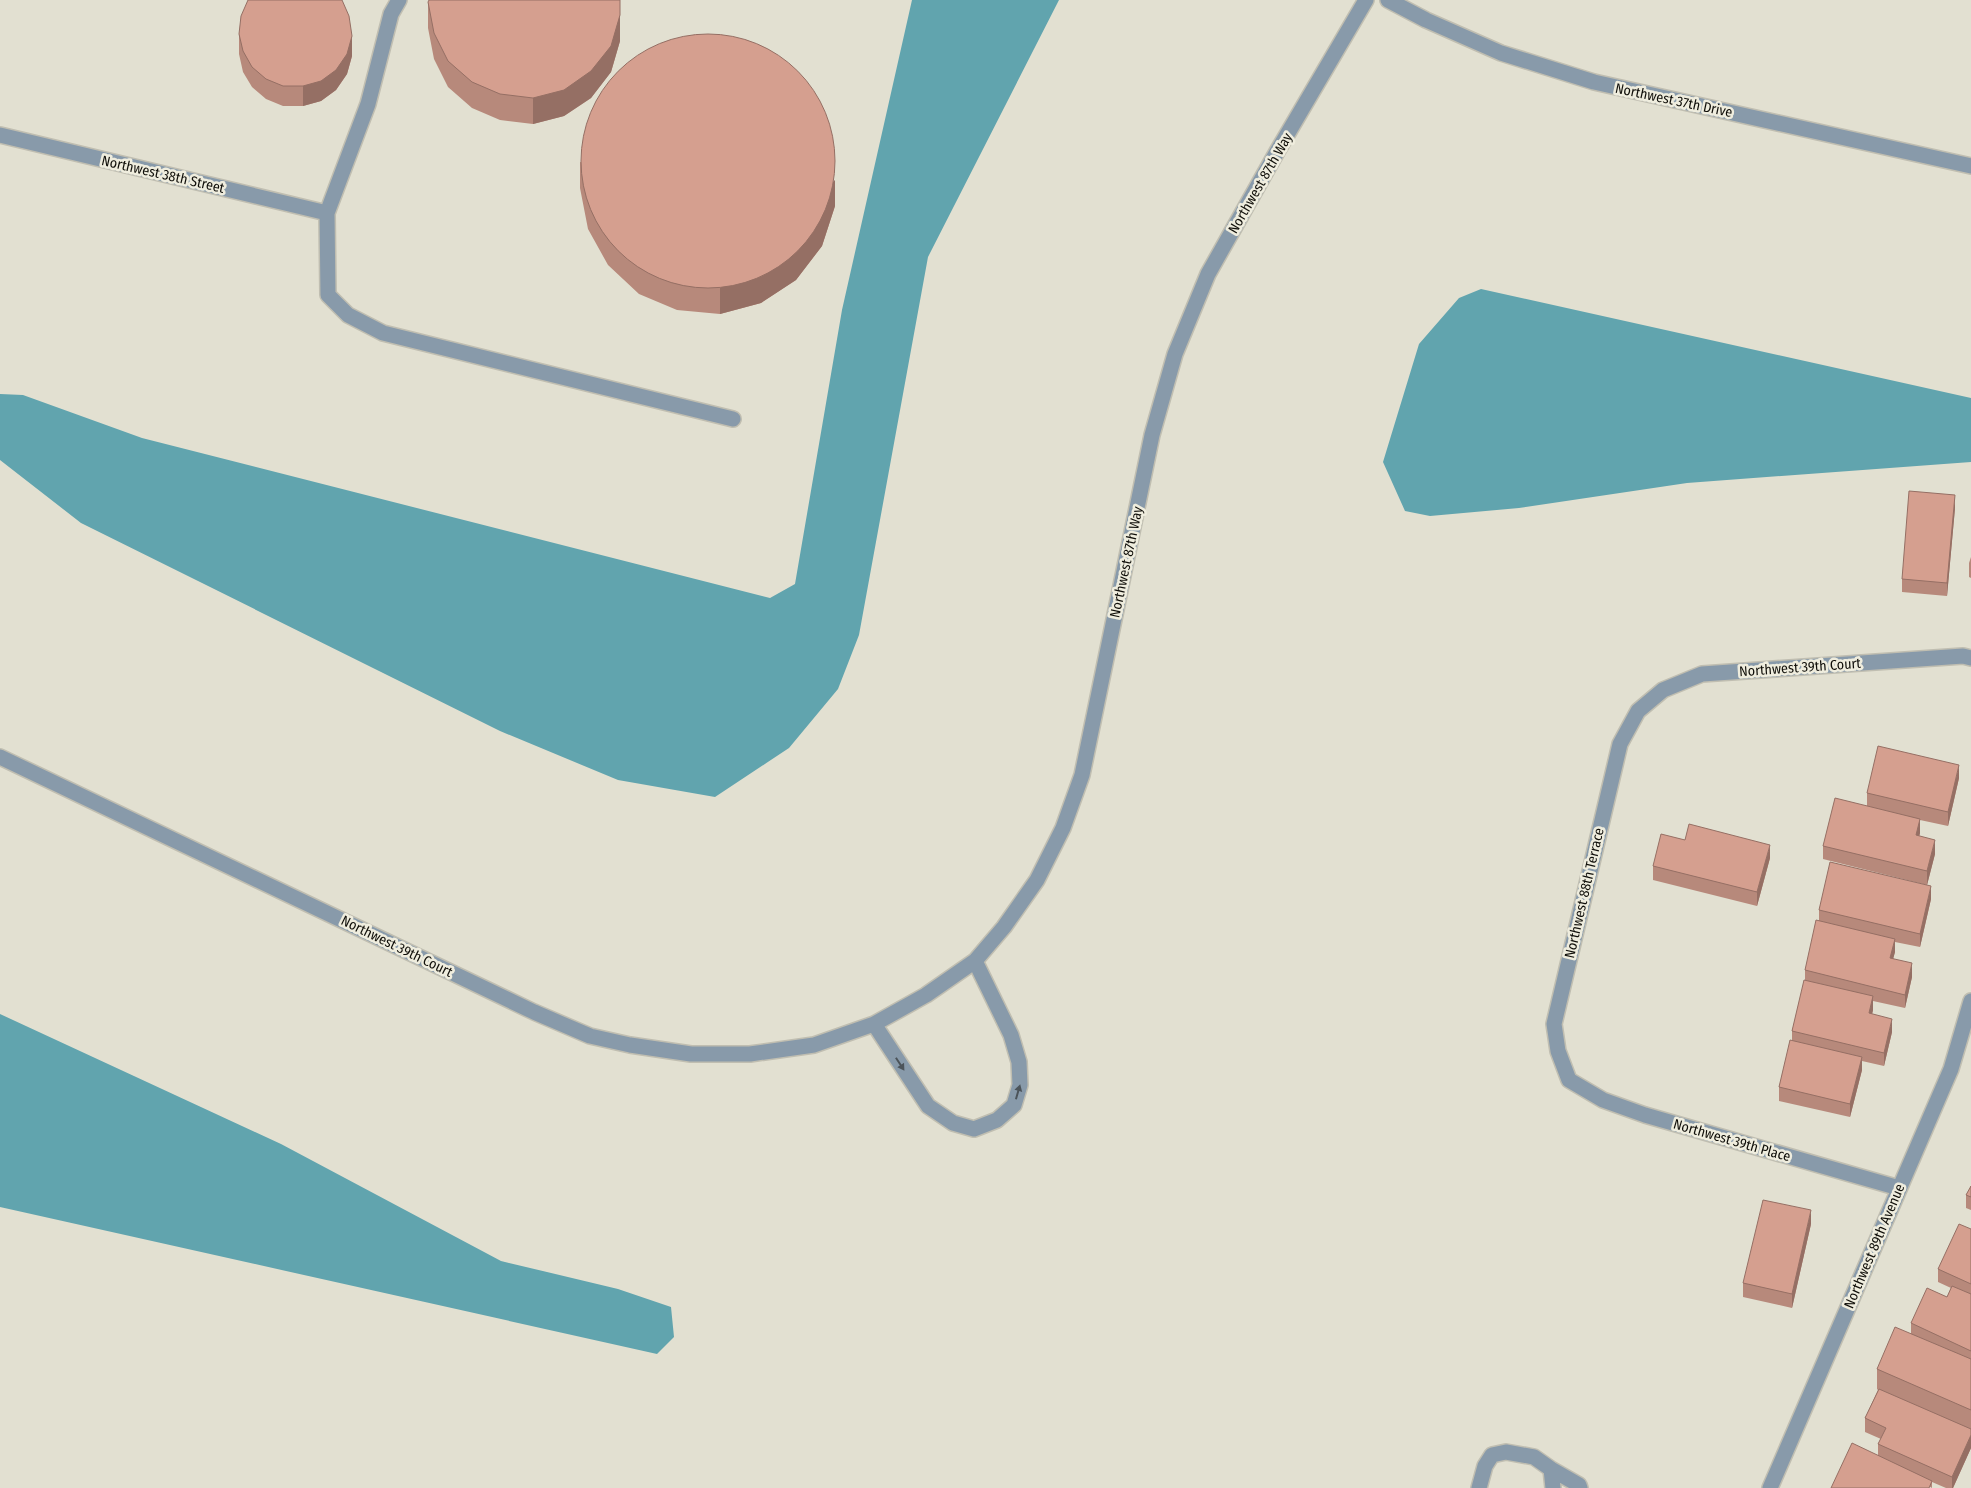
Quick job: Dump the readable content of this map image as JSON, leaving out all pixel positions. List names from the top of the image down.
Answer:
{
  "streets": {
    "street": [
      "Northwest 37th Drive",
      "Northwest 38th Street",
      "Northwest 87th Way",
      "Northwest 39th Court",
      "Northwest 88th Terrace",
      "Northwest 39th Place",
      "Northwest 89th Avenue"
    ]
  },
  "crossings": [
    ["Northwest 87th Way", "Northwest 39th Court"],
    ["Northwest 39th Court", "Northwest 88th Terrace"],
    ["Northwest 88th Terrace", "Northwest 39th Place"],
    ["Northwest 39th Place", "Northwest 89th Avenue"]
  ]
}
